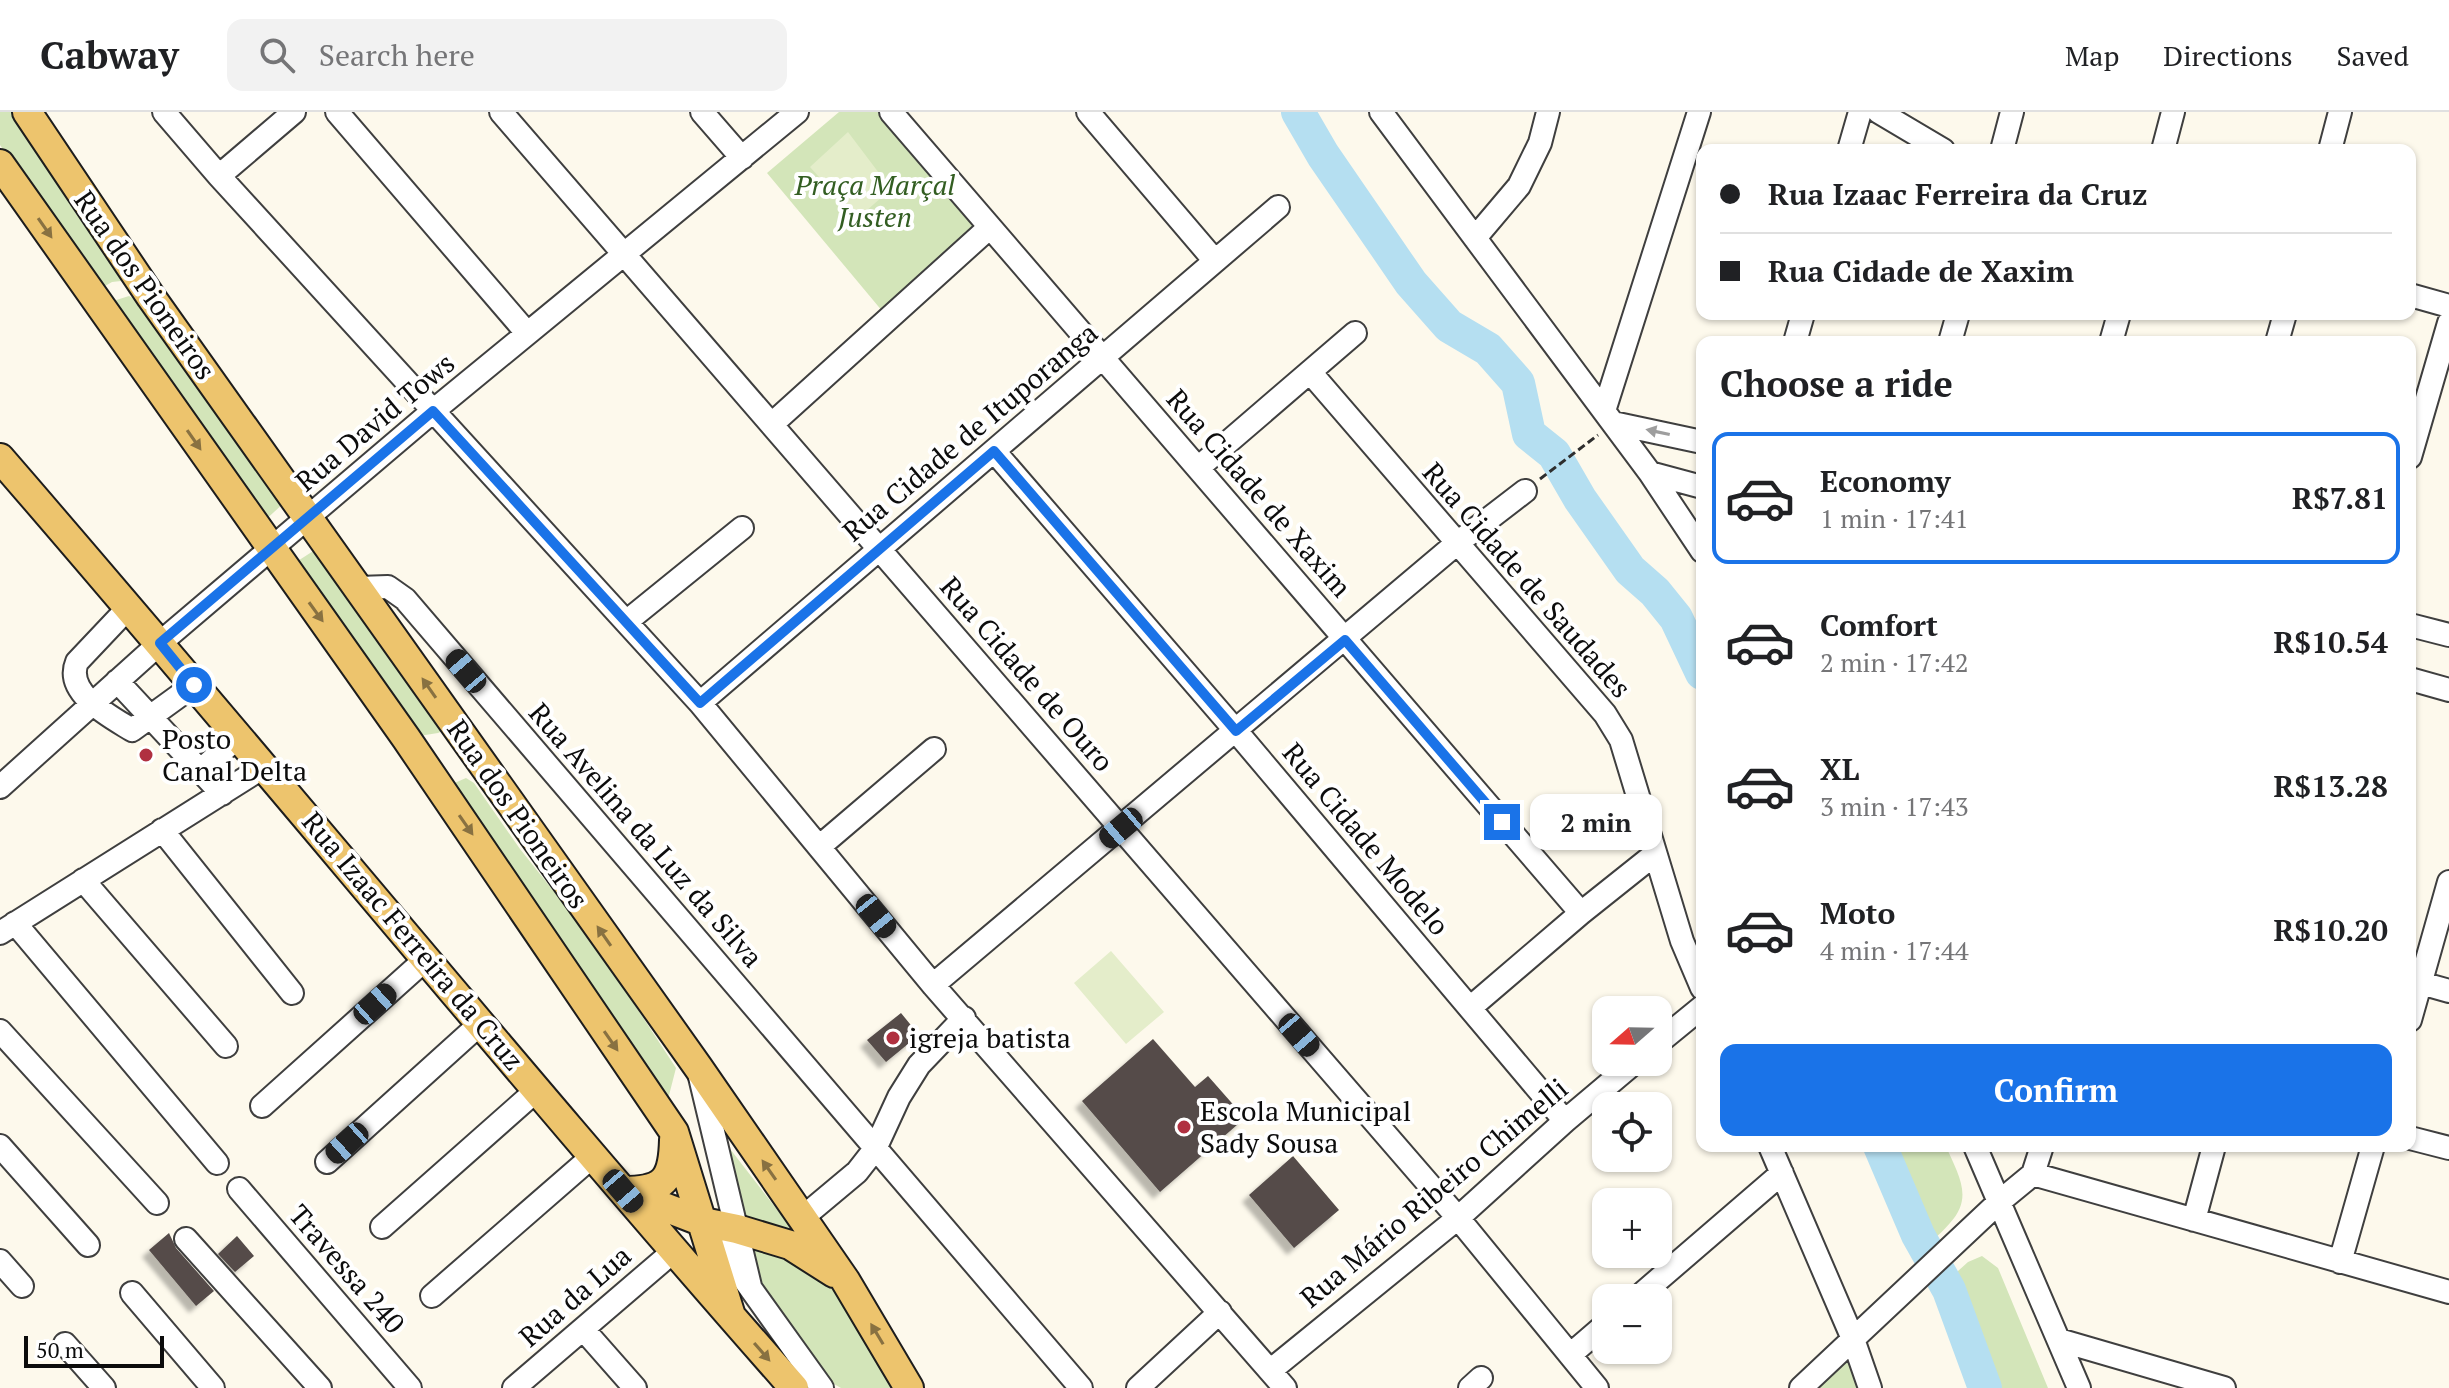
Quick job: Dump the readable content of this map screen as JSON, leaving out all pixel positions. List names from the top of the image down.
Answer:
{
  "streets": {
    "main road": ["Rua dos Pioneiros", "Rua Izaac Ferreira da Cruz"],
    "street": [
      "Rua David Tows",
      "Rua Cidade de Ituporanga",
      "Rua Cidade de Xaxim",
      "Rua Cidade de Saudades",
      "Rua Cidade de Ouro",
      "Rua Avelina da Luz da Silva",
      "Rua Cidade Modelo",
      "Rua Mário Ribeiro Chimelli",
      "Travessa 240",
      "Rua da Lua"
    ]
  },
  "crossings": [
    ["Rua dos Pioneiros", "Rua David Tows"],
    ["Rua dos Pioneiros", "Rua Avelina da Luz da Silva"],
    ["Rua dos Pioneiros", "Rua Izaac Ferreira da Cruz"],
    ["Rua David Tows", "Rua Cidade de Ouro"],
    ["Rua David Tows", "Rua Izaac Ferreira da Cruz"],
    ["Rua Cidade de Ituporanga", "Rua Cidade de Xaxim"],
    ["Rua Cidade de Ituporanga", "Rua Cidade de Ouro"],
    ["Rua Cidade de Ituporanga", "Rua Cidade Modelo"],
    ["Rua Cidade de Ouro", "Rua Mário Ribeiro Chimelli"],
    ["Rua Cidade Modelo", "Rua Mário Ribeiro Chimelli"],
    ["Rua Izaac Ferreira da Cruz", "Rua da Lua"]
  ],
  "parks": ["Praça Marçal Justen"],
  "places": ["Posto Canal Delta", "igreja batista", "Escola Municipal Sady Sousa"],
  "scale_bar": "50 m",
  "north": "left",
  "page": {
    "header": "Cabway",
    "search": "Search here",
    "nav": ["Map", "Directions", "Saved"],
    "banner": ["Rua Izaac Ferreira da Cruz", "Rua Cidade de Xaxim"],
    "heading": "Choose a ride",
    "list": [
      {
        "name": "Economy",
        "note": "1 min · 17:41",
        "value": "R$7.81"
      },
      {
        "name": "Comfort",
        "note": "2 min · 17:42",
        "value": "R$10.54"
      },
      {
        "name": "XL",
        "note": "3 min · 17:43",
        "value": "R$13.28"
      },
      {
        "name": "Moto",
        "note": "4 min · 17:44",
        "value": "R$10.20"
      }
    ],
    "bubble": "2 min",
    "map_buttons": ["+", "−"],
    "buttons": "Confirm",
    "scale": "50 m"
  }
}
